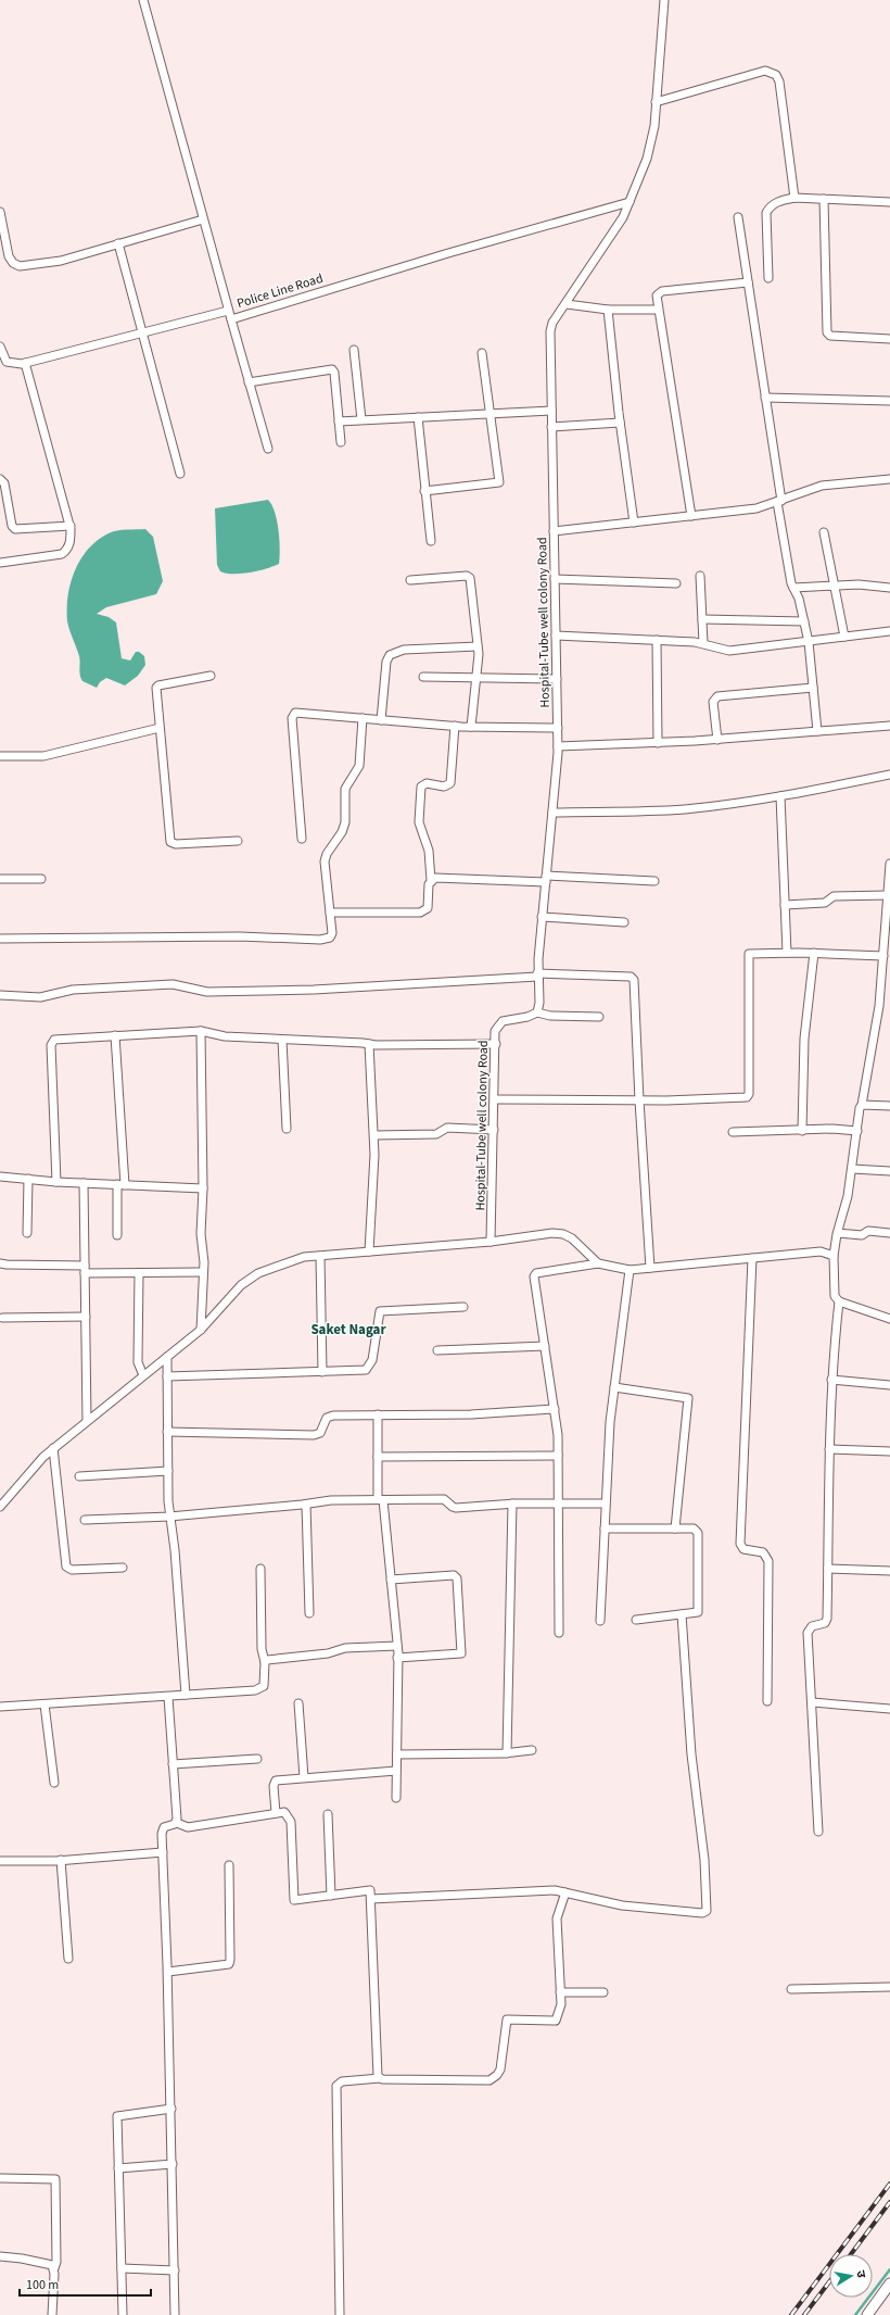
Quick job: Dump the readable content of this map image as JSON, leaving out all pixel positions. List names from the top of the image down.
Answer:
{
  "streets": {
    "street": ["Police Line Road", "Hospital-Tube well colony Road"]
  },
  "crossings": [
    ["Police Line Road", "Hospital-Tube well colony Road"]
  ],
  "districts": ["Saket Nagar"],
  "scale_bar": "100 m",
  "north": "right"
}
